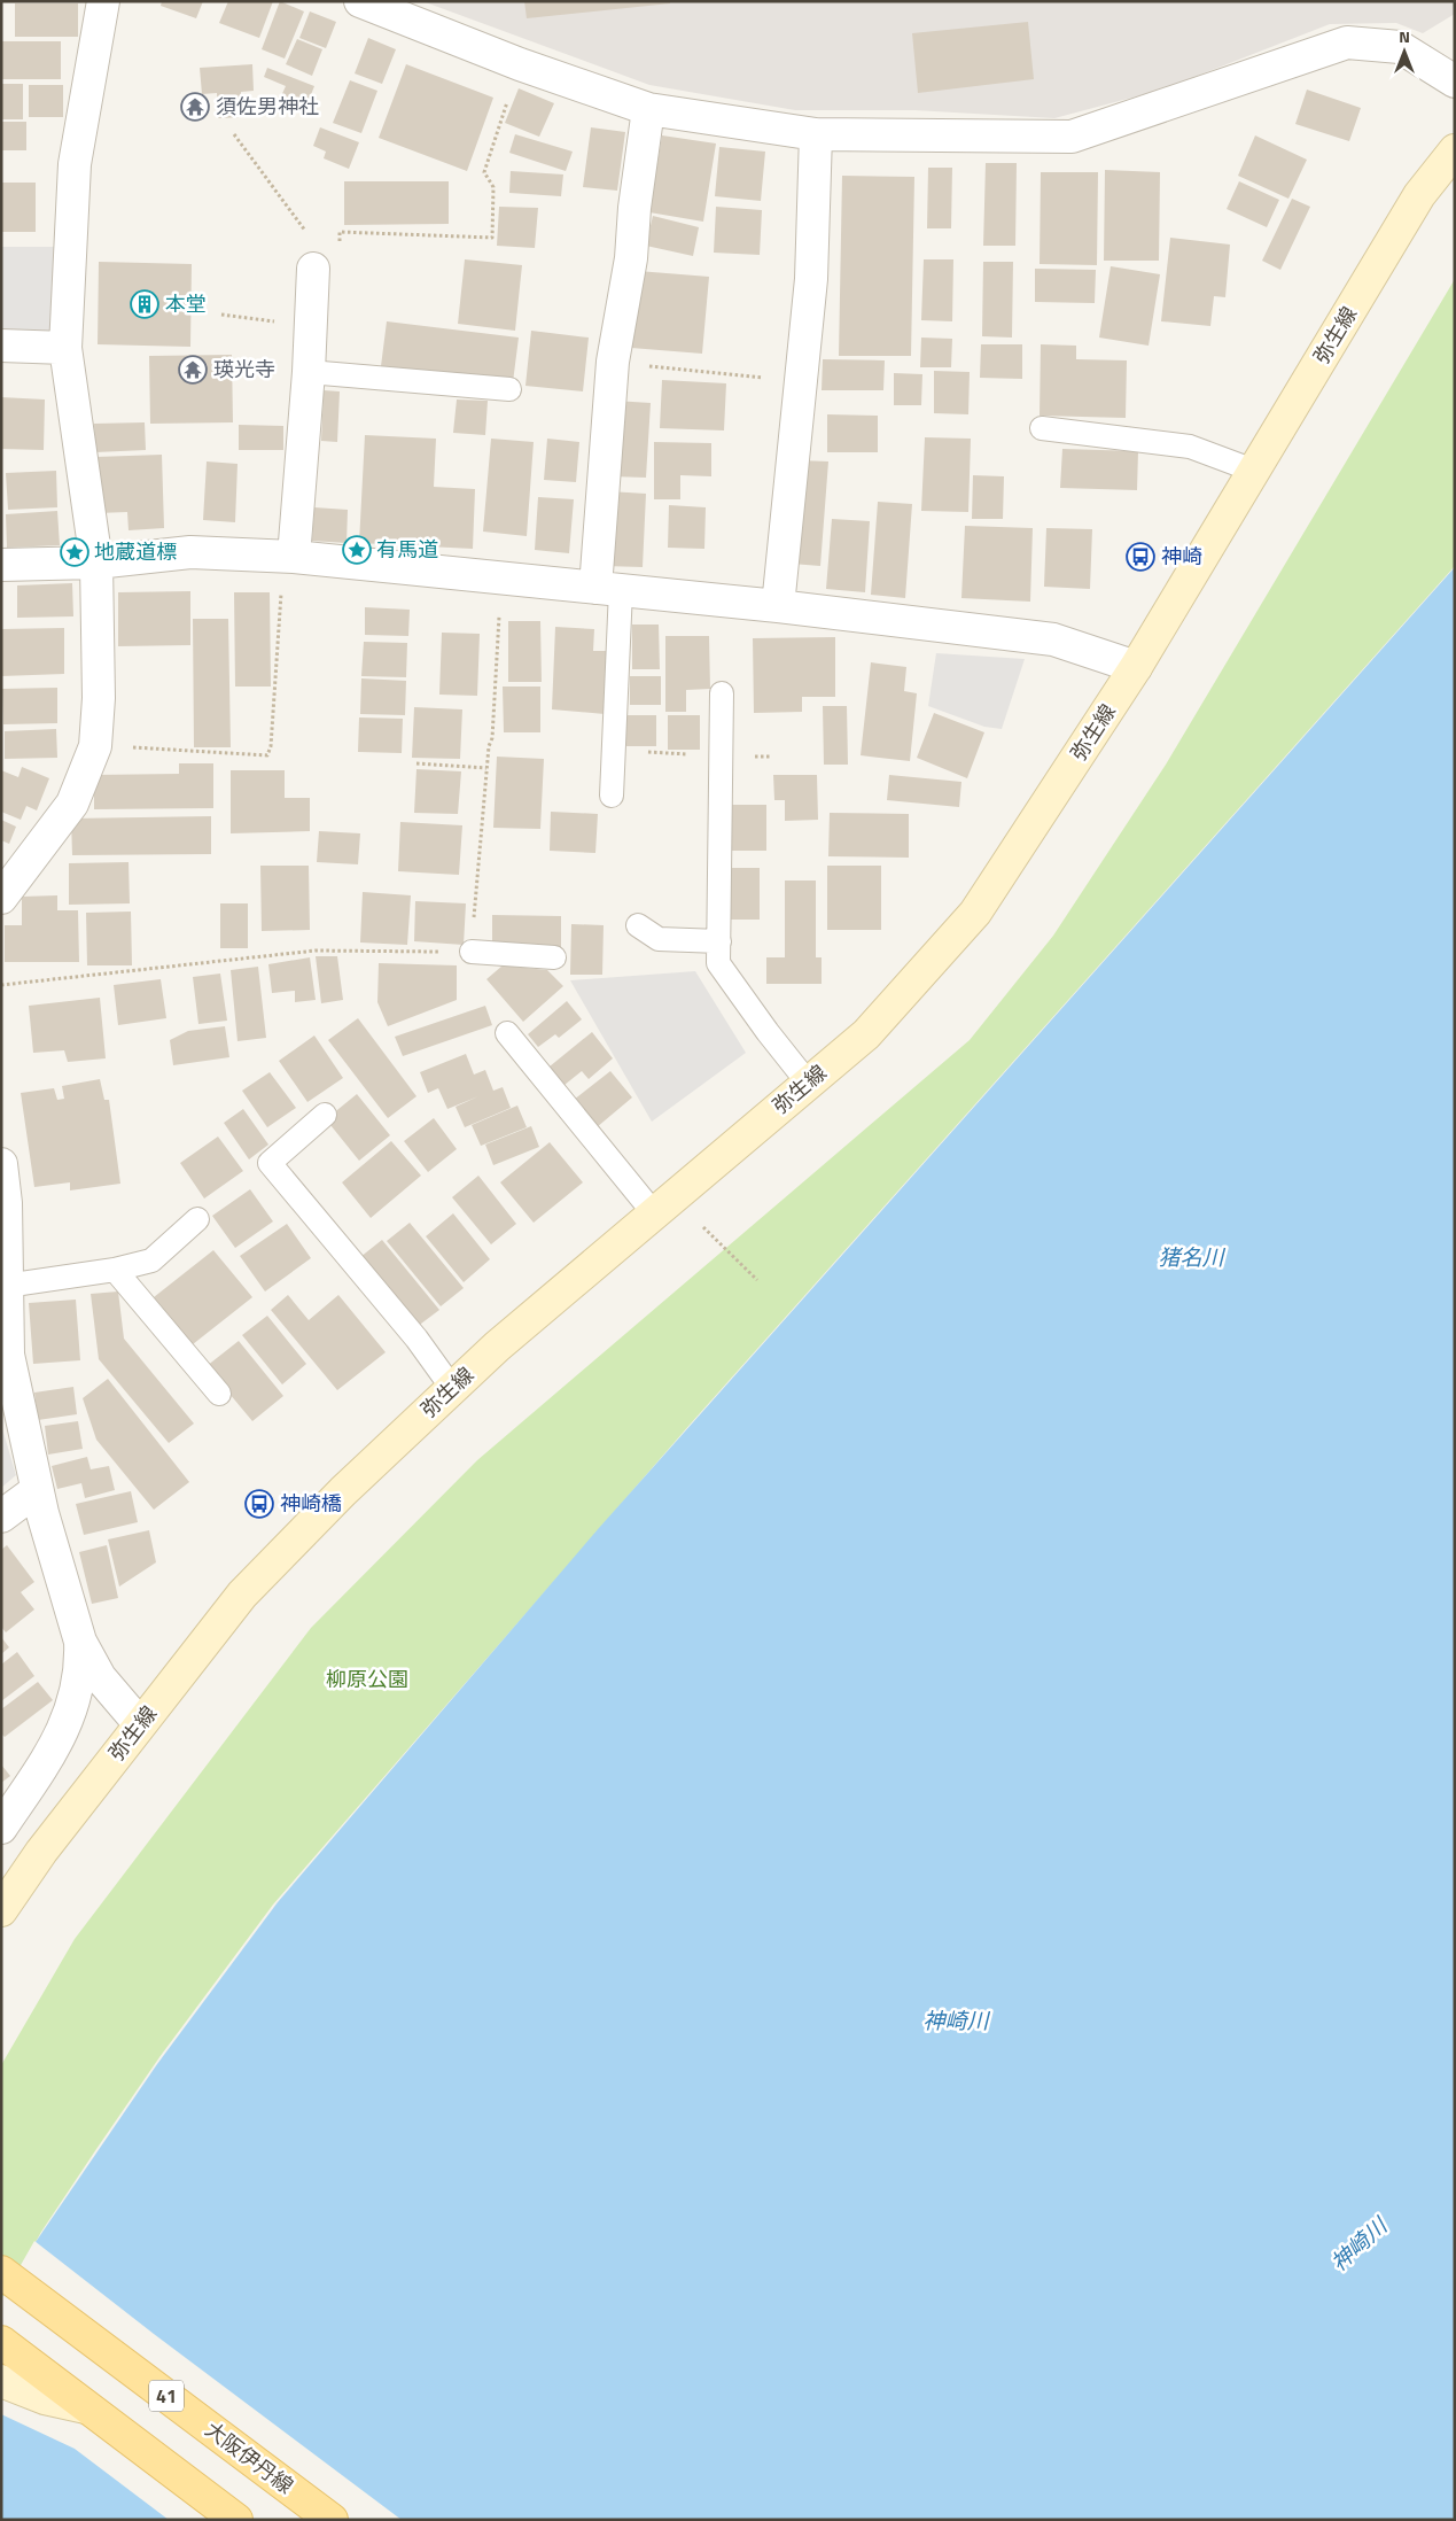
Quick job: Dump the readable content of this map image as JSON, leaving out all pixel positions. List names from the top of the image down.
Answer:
{
  "streets": {
    "main road": ["41", "大阪伊丹線"],
    "street": ["弥生線"]
  },
  "water": ["猪名川", "神崎川"],
  "parks": ["柳原公園"],
  "places": {
    "temple": ["須佐男神社", "瑛光寺"],
    "building": ["本堂"],
    "place": ["有馬道", "地蔵道標"],
    "bus stop": ["神崎", "神崎橋"]
  },
  "north": "top"
}
